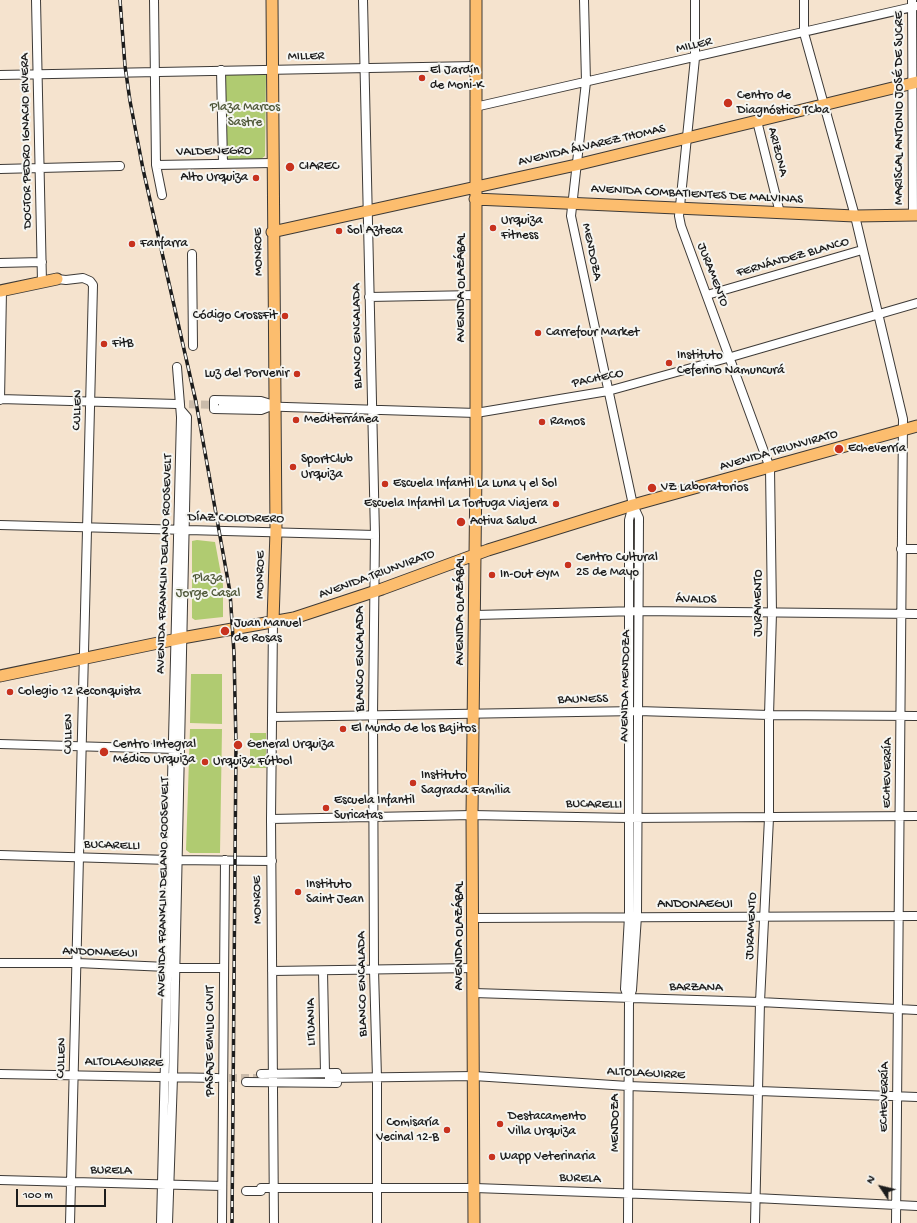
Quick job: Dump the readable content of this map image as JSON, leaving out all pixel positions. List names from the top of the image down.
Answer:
{
  "streets": {
    "main road": [
      "AVENIDA ÁLVAREZ THOMAS",
      "AVENIDA COMBATIENTES DE MALVINAS",
      "MONROE",
      "AVENIDA OLAZÁBAL",
      "AVENIDA TRIUNVIRATO"
    ],
    "street": [
      "MILLER",
      "MARISCAL ANTONIO JOSÉ DE SUCRE",
      "DOCTOR PEDRO IGNACIO RIVERA",
      "VALDENEGRO",
      "ARIZONA",
      "MENDOZA",
      "FERNÁNDEZ BLANCO",
      "JURAMENTO",
      "BLANCO ENCALADA",
      "PACHECO",
      "CULLEN",
      "DÍAZ COLODRERO",
      "AVENIDA FRANKLIN DELANO ROOSEVELT",
      "ÁVALOS",
      "AVENIDA MENDOZA",
      "BAUNESS",
      "ECHEVERRÍA",
      "BUCARELLI",
      "ANDONAEGUI",
      "BARZANA",
      "LITUANIA",
      "PASAJE EMILIO CIVIT",
      "ALTOLAGUIRRE",
      "BURELA"
    ]
  },
  "crossings": [
    ["MILLER", "MARISCAL ANTONIO JOSÉ DE SUCRE"],
    ["MILLER", "DOCTOR PEDRO IGNACIO RIVERA"],
    ["MILLER", "MONROE"],
    ["MILLER", "MENDOZA"],
    ["MILLER", "JURAMENTO"],
    ["MILLER", "AVENIDA OLAZÁBAL"],
    ["MILLER", "BLANCO ENCALADA"],
    ["MILLER", "ECHEVERRÍA"],
    ["MARISCAL ANTONIO JOSÉ DE SUCRE", "AVENIDA ÁLVAREZ THOMAS"],
    ["MARISCAL ANTONIO JOSÉ DE SUCRE", "AVENIDA COMBATIENTES DE MALVINAS"],
    ["AVENIDA ÁLVAREZ THOMAS", "ARIZONA"],
    ["AVENIDA ÁLVAREZ THOMAS", "MONROE"],
    ["AVENIDA ÁLVAREZ THOMAS", "MENDOZA"],
    ["AVENIDA ÁLVAREZ THOMAS", "JURAMENTO"],
    ["AVENIDA ÁLVAREZ THOMAS", "AVENIDA OLAZÁBAL"],
    ["AVENIDA ÁLVAREZ THOMAS", "BLANCO ENCALADA"],
    ["AVENIDA ÁLVAREZ THOMAS", "ECHEVERRÍA"],
    ["VALDENEGRO", "MONROE"],
    ["ARIZONA", "AVENIDA COMBATIENTES DE MALVINAS"],
    ["AVENIDA COMBATIENTES DE MALVINAS", "MENDOZA"],
    ["AVENIDA COMBATIENTES DE MALVINAS", "JURAMENTO"],
    ["AVENIDA COMBATIENTES DE MALVINAS", "AVENIDA OLAZÁBAL"],
    ["AVENIDA COMBATIENTES DE MALVINAS", "ECHEVERRÍA"],
    ["MONROE", "PACHECO"],
    ["MONROE", "AVENIDA TRIUNVIRATO"],
    ["MONROE", "DÍAZ COLODRERO"],
    ["MONROE", "BAUNESS"],
    ["MONROE", "BUCARELLI"],
    ["MONROE", "ALTOLAGUIRRE"],
    ["MONROE", "BURELA"],
    ["MENDOZA", "PACHECO"],
    ["MENDOZA", "AVENIDA TRIUNVIRATO"],
    ["MENDOZA", "AVENIDA MENDOZA"],
    ["MENDOZA", "BARZANA"],
    ["MENDOZA", "ALTOLAGUIRRE"],
    ["MENDOZA", "BURELA"],
    ["FERNÁNDEZ BLANCO", "JURAMENTO"],
    ["FERNÁNDEZ BLANCO", "ECHEVERRÍA"],
    ["JURAMENTO", "PACHECO"],
    ["JURAMENTO", "AVENIDA TRIUNVIRATO"],
    ["JURAMENTO", "ÁVALOS"],
    ["JURAMENTO", "BAUNESS"],
    ["JURAMENTO", "BUCARELLI"],
    ["JURAMENTO", "ANDONAEGUI"],
    ["JURAMENTO", "BARZANA"],
    ["JURAMENTO", "ALTOLAGUIRRE"],
    ["JURAMENTO", "BURELA"],
    ["AVENIDA OLAZÁBAL", "PACHECO"],
    ["AVENIDA OLAZÁBAL", "AVENIDA TRIUNVIRATO"],
    ["AVENIDA OLAZÁBAL", "ÁVALOS"],
    ["AVENIDA OLAZÁBAL", "BAUNESS"],
    ["AVENIDA OLAZÁBAL", "BUCARELLI"],
    ["AVENIDA OLAZÁBAL", "ANDONAEGUI"],
    ["AVENIDA OLAZÁBAL", "BARZANA"],
    ["AVENIDA OLAZÁBAL", "ALTOLAGUIRRE"],
    ["AVENIDA OLAZÁBAL", "BURELA"],
    ["BLANCO ENCALADA", "PACHECO"],
    ["BLANCO ENCALADA", "AVENIDA TRIUNVIRATO"],
    ["BLANCO ENCALADA", "DÍAZ COLODRERO"],
    ["BLANCO ENCALADA", "BAUNESS"],
    ["BLANCO ENCALADA", "BUCARELLI"],
    ["BLANCO ENCALADA", "ALTOLAGUIRRE"],
    ["BLANCO ENCALADA", "BURELA"],
    ["PACHECO", "ECHEVERRÍA"],
    ["CULLEN", "AVENIDA TRIUNVIRATO"],
    ["CULLEN", "DÍAZ COLODRERO"],
    ["CULLEN", "BUCARELLI"],
    ["CULLEN", "ANDONAEGUI"],
    ["CULLEN", "ALTOLAGUIRRE"],
    ["CULLEN", "BURELA"],
    ["AVENIDA TRIUNVIRATO", "AVENIDA FRANKLIN DELANO ROOSEVELT"],
    ["AVENIDA TRIUNVIRATO", "AVENIDA MENDOZA"],
    ["AVENIDA TRIUNVIRATO", "ECHEVERRÍA"],
    ["DÍAZ COLODRERO", "AVENIDA FRANKLIN DELANO ROOSEVELT"],
    ["AVENIDA FRANKLIN DELANO ROOSEVELT", "BUCARELLI"],
    ["AVENIDA FRANKLIN DELANO ROOSEVELT", "ANDONAEGUI"],
    ["AVENIDA FRANKLIN DELANO ROOSEVELT", "ALTOLAGUIRRE"],
    ["AVENIDA FRANKLIN DELANO ROOSEVELT", "BURELA"],
    ["ÁVALOS", "AVENIDA MENDOZA"],
    ["ÁVALOS", "ECHEVERRÍA"],
    ["AVENIDA MENDOZA", "BAUNESS"],
    ["AVENIDA MENDOZA", "BUCARELLI"],
    ["AVENIDA MENDOZA", "ANDONAEGUI"],
    ["AVENIDA MENDOZA", "BARZANA"],
    ["BAUNESS", "ECHEVERRÍA"],
    ["ECHEVERRÍA", "BUCARELLI"],
    ["ECHEVERRÍA", "ANDONAEGUI"],
    ["ECHEVERRÍA", "BARZANA"],
    ["ECHEVERRÍA", "ALTOLAGUIRRE"],
    ["ECHEVERRÍA", "BURELA"],
    ["BUCARELLI", "PASAJE EMILIO CIVIT"],
    ["ANDONAEGUI", "PASAJE EMILIO CIVIT"],
    ["LITUANIA", "ALTOLAGUIRRE"],
    ["PASAJE EMILIO CIVIT", "ALTOLAGUIRRE"],
    ["PASAJE EMILIO CIVIT", "BURELA"]
  ],
  "parks": ["Plaza Marcos Sastre", "Plaza Jorge Casal"],
  "places": [
    "El Jardín de Moni-K",
    "Centro de Diagnóstico TCba",
    "CIAREC",
    "Alto Urquiza",
    "Urquiza Fitness",
    "Sol Azteca",
    "Fanfarra",
    "Código CrossFit",
    "Carrefour Market",
    "FitB",
    "Instituto Ceferino Namuncurá",
    "Luz del Porvenir",
    "Mediterránea",
    "Ramos",
    "Echeverría",
    "SportClub Urquiza",
    "Escuela Infantil La Luna y el Sol",
    "VZ Laboratorios",
    "Escuela Infantil La Tortuga Viajera",
    "Activa Salud",
    "Centro Cultural 25 de Mayo",
    "In-Out GYM",
    "Juan Manuel de Rosas",
    "Colegio 12 Reconquista",
    "El Mundo de los Bajitos",
    "General Urquiza",
    "Centro Integral Médico Urquiza",
    "Urquiza Fútbol",
    "Instituto Sagrada Familia",
    "Escuela Infantil Suricatas",
    "Instituto Saint Jean",
    "Destacamento Villa Urquiza",
    "Comisaría Vecinal 12-B",
    "Wapp Veterinaria"
  ],
  "scale_bar": "100 m",
  "north": "top left"
}
